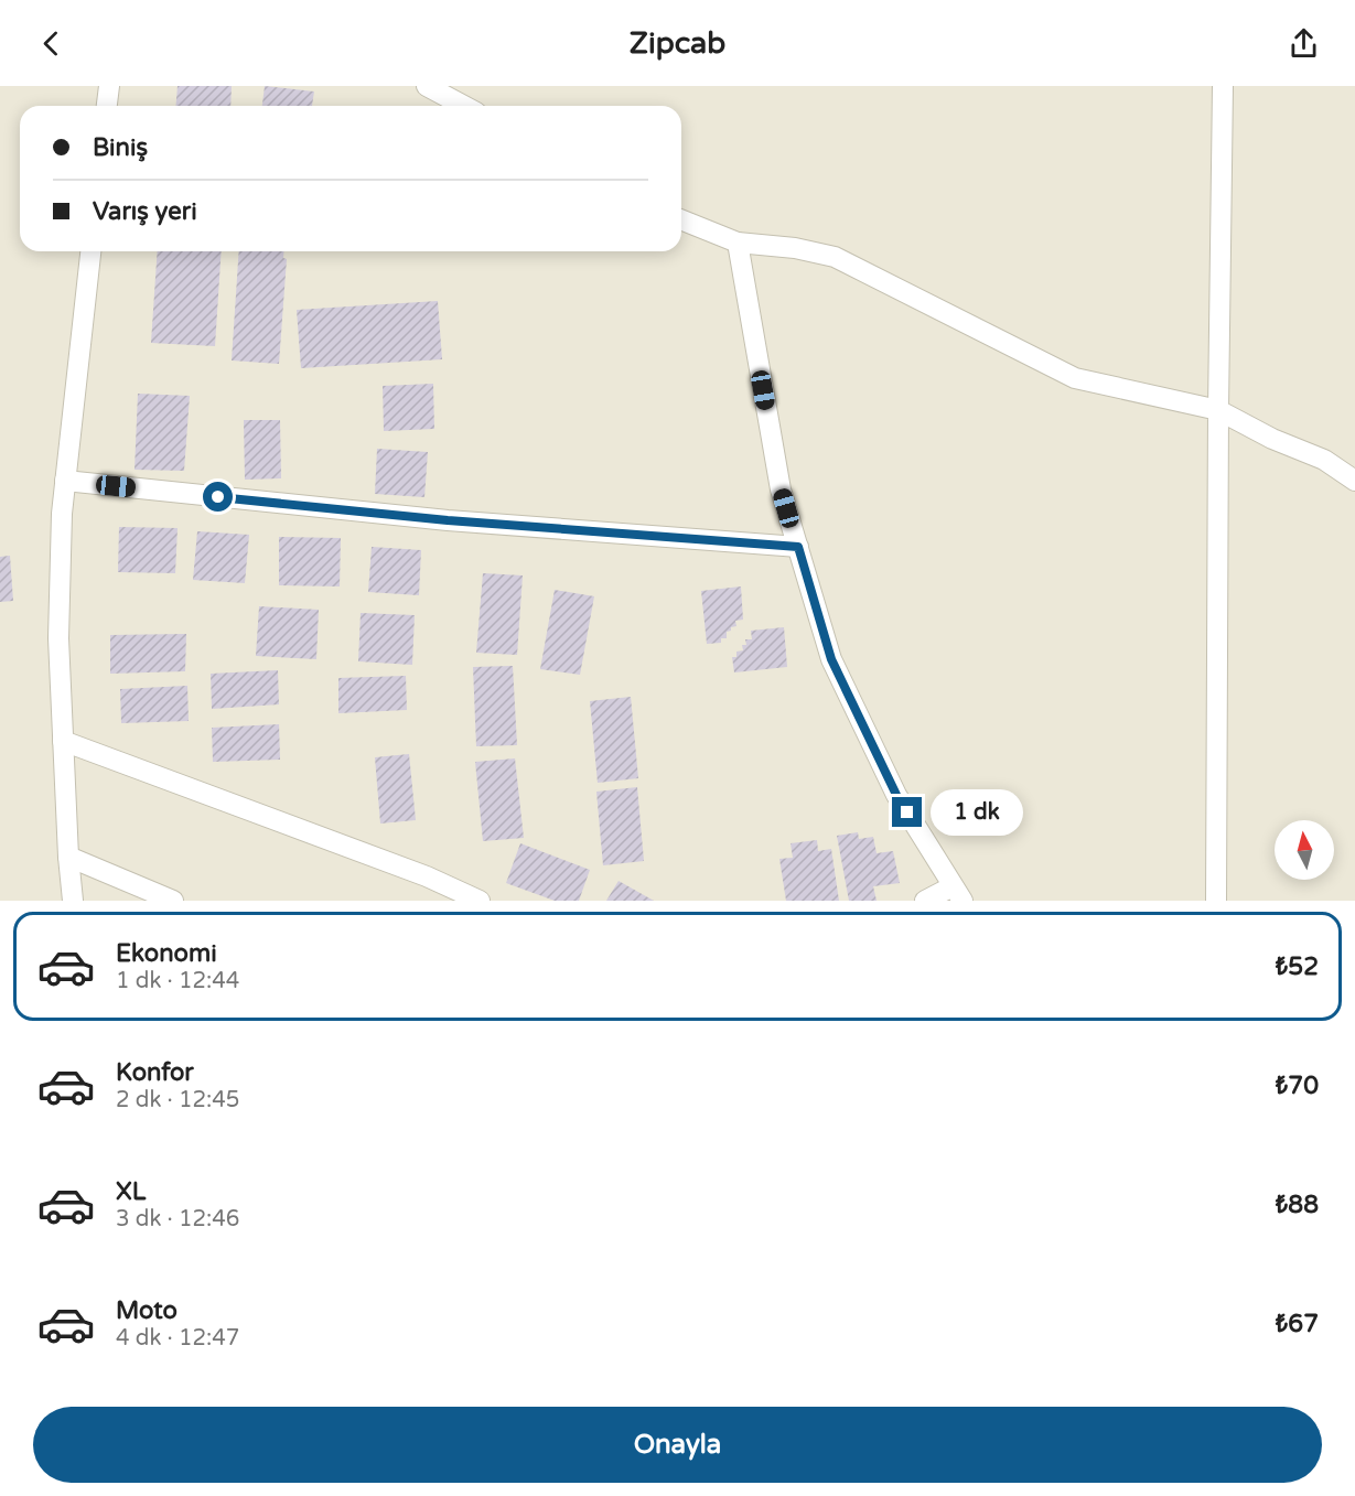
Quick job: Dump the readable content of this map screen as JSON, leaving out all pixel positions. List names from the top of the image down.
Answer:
{
  "north": "top",
  "page": {
    "header": "Zipcab",
    "banner": ["Biniş", "Varış yeri"],
    "bubble": "1 dk",
    "list": [
      {
        "name": "Ekonomi",
        "note": "1 dk · 12:44",
        "value": "₺52"
      },
      {
        "name": "Konfor",
        "note": "2 dk · 12:45",
        "value": "₺70"
      },
      {
        "name": "XL",
        "note": "3 dk · 12:46",
        "value": "₺88"
      },
      {
        "name": "Moto",
        "note": "4 dk · 12:47",
        "value": "₺67"
      }
    ],
    "buttons": "Onayla"
  }
}
